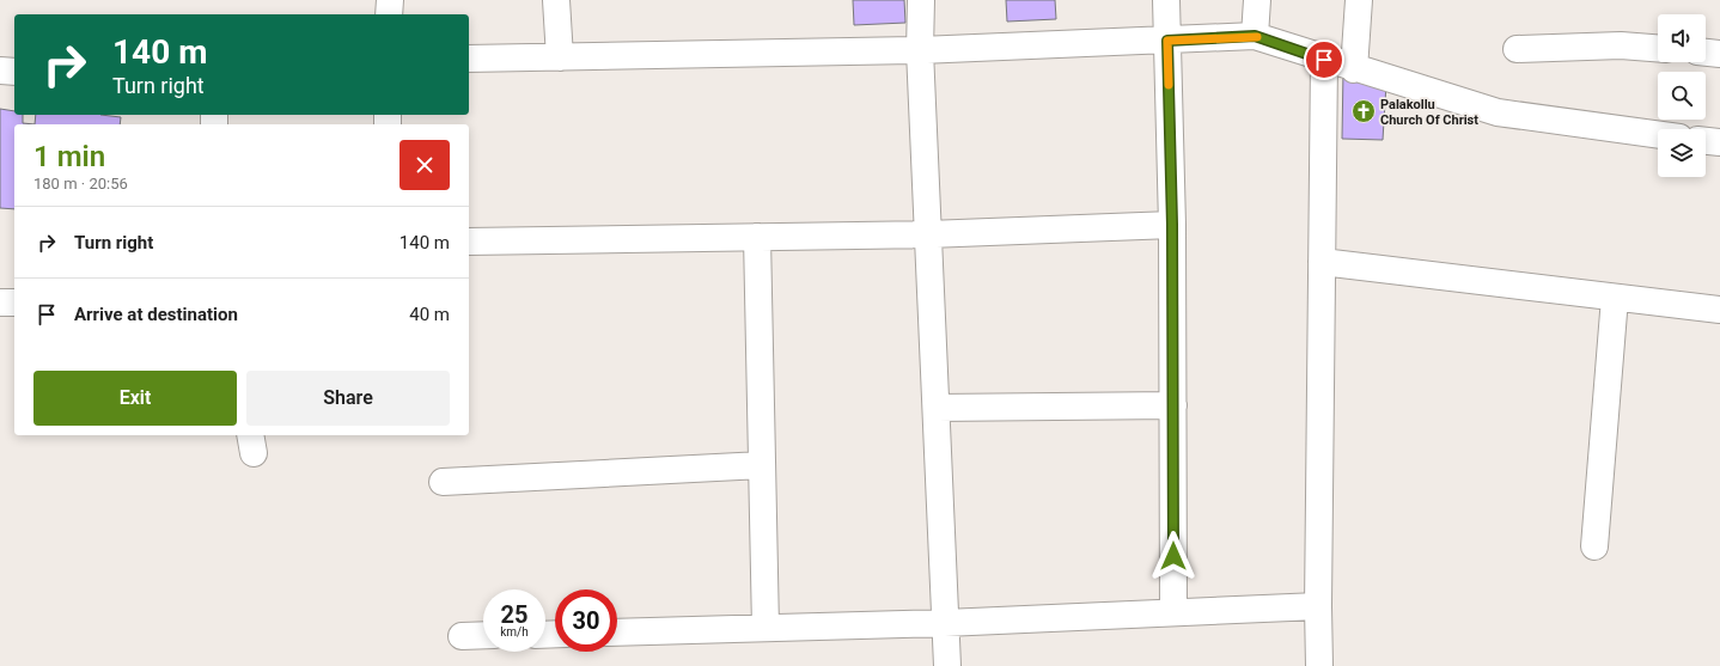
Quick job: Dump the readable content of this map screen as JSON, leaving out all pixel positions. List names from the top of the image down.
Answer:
{
  "places": {
    "church": ["Palakollu Church Of Christ"]
  },
  "page": {
    "turn": ["140 m", "Turn right"],
    "heading": ["1 min", "180 m · 20:56"],
    "list": [
      {
        "name": "Turn right",
        "value": "140 m"
      },
      {
        "name": "Arrive at destination",
        "value": "40 m"
      }
    ],
    "buttons": ["Exit", "Share"],
    "speed": "25 km/h",
    "limit": "30"
  }
}
